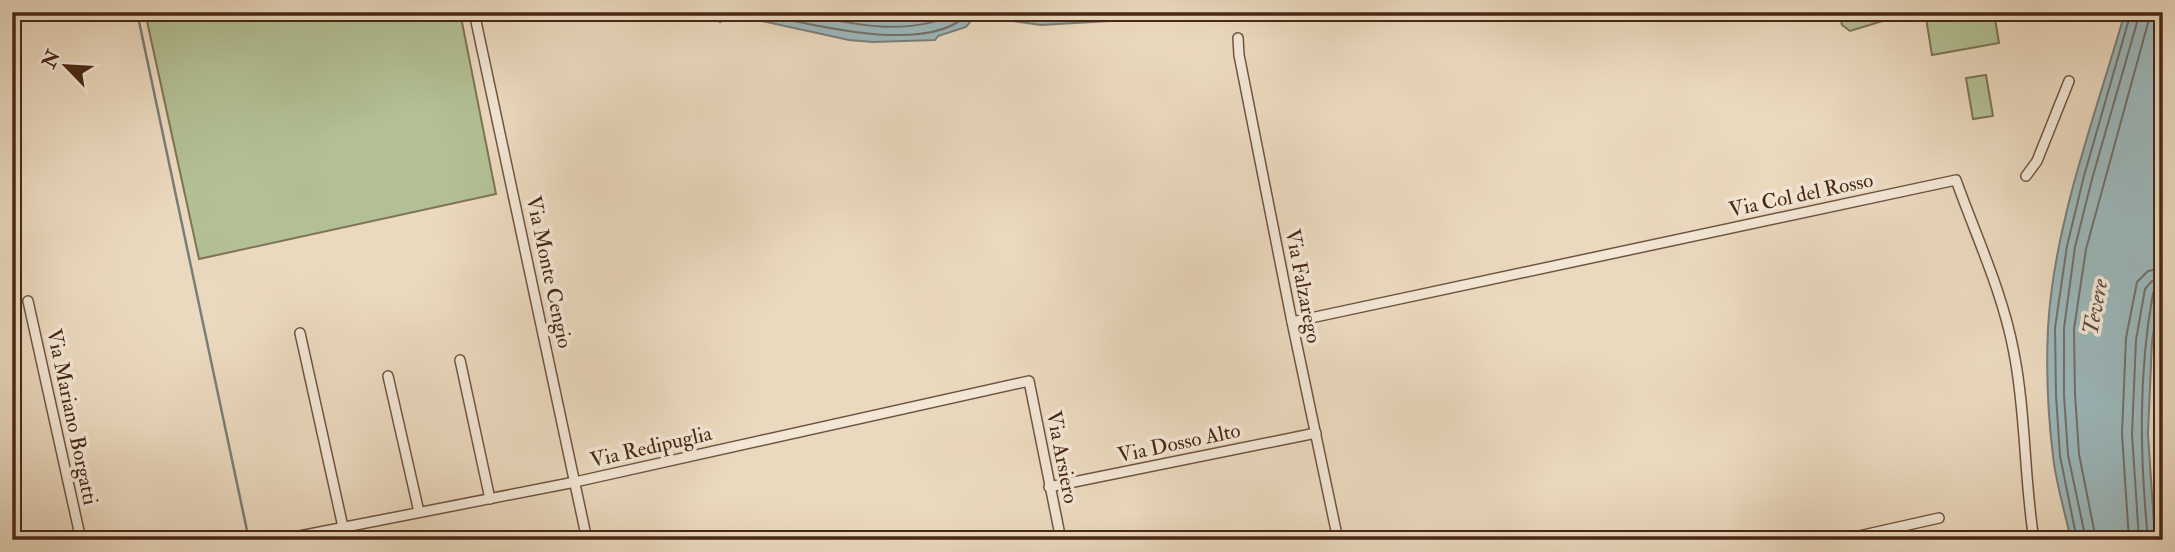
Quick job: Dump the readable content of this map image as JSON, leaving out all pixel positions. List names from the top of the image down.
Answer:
{
  "streets": {
    "street": [
      "Via Col del Rosso",
      "Via Monte Cengio",
      "Via Falzarego",
      "Via Mariano Borgatti",
      "Via Dosso Alto",
      "Via Redipuglia",
      "Via Arsiero"
    ]
  },
  "crossings": [
    ["Via Col del Rosso", "Via Falzarego"],
    ["Via Monte Cengio", "Via Redipuglia"],
    ["Via Falzarego", "Via Dosso Alto"],
    ["Via Dosso Alto", "Via Arsiero"],
    ["Via Redipuglia", "Via Arsiero"]
  ],
  "water": ["Tevere"],
  "north": "top left"
}
